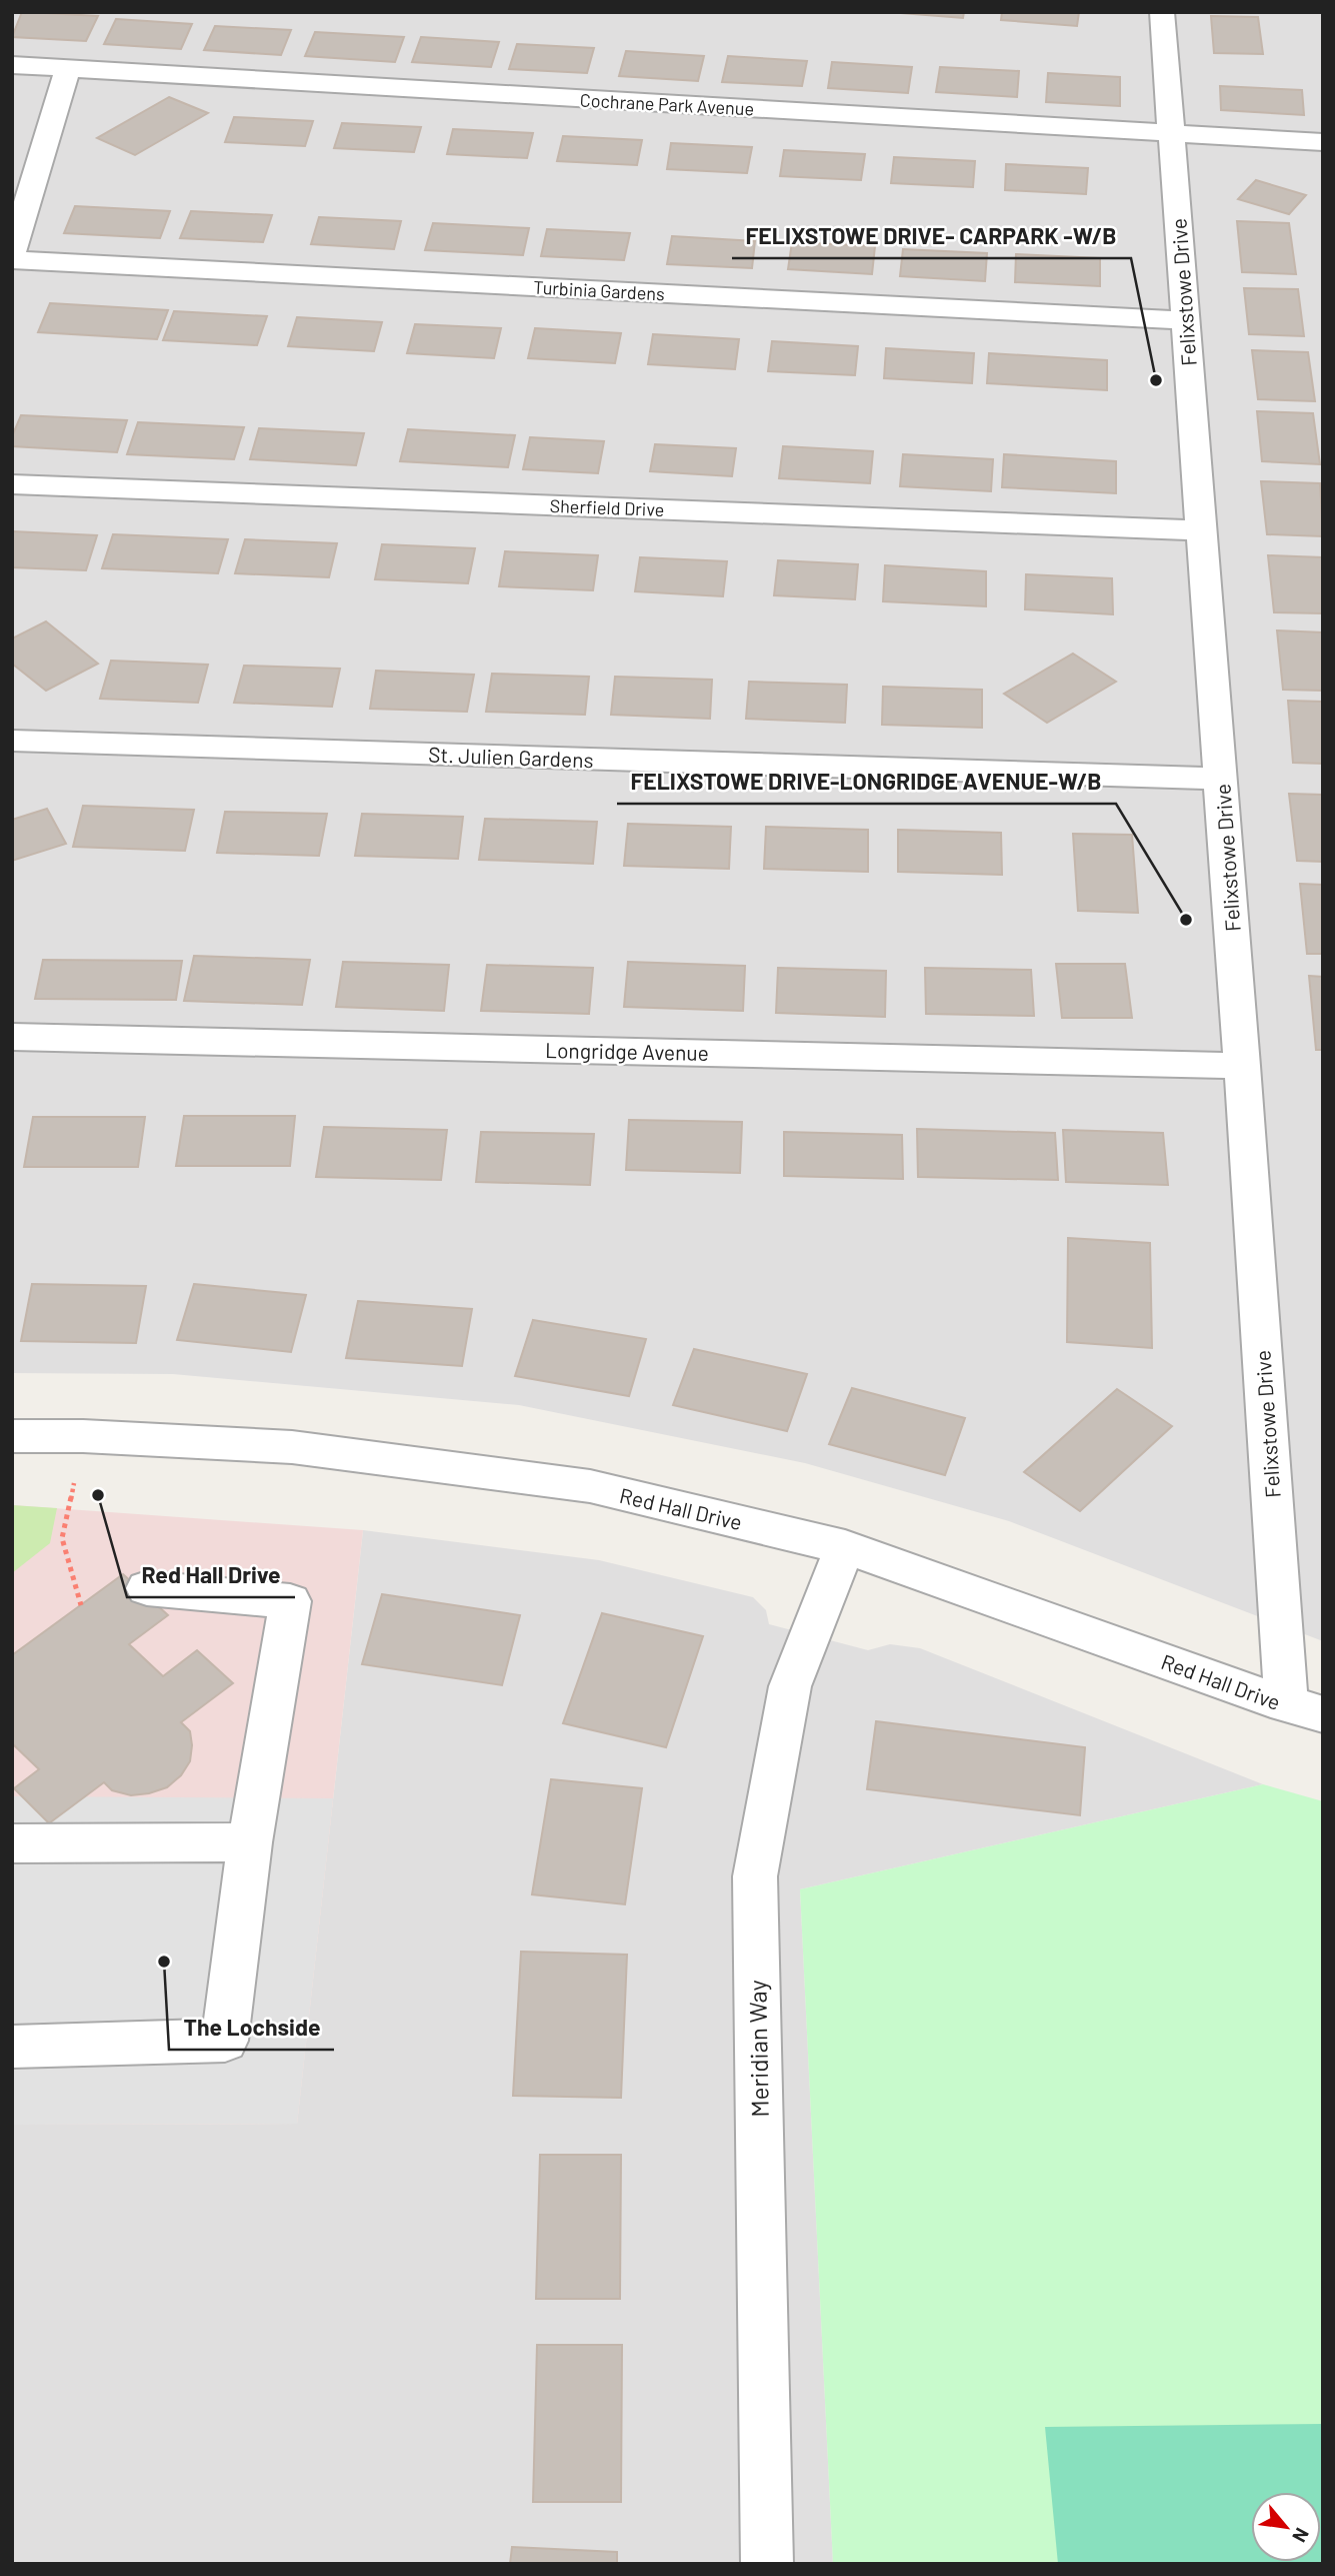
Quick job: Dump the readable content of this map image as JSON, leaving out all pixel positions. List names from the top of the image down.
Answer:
{
  "streets": {
    "street": [
      "Cochrane Park Avenue",
      "Turbinia Gardens",
      "Felixstowe Drive",
      "Sherfield Drive",
      "St. Julien Gardens",
      "Longridge Avenue",
      "Red Hall Drive",
      "Meridian Way"
    ]
  },
  "crossings": [
    ["Cochrane Park Avenue", "Felixstowe Drive"],
    ["Turbinia Gardens", "Felixstowe Drive"],
    ["Felixstowe Drive", "Sherfield Drive"],
    ["Felixstowe Drive", "St. Julien Gardens"],
    ["Felixstowe Drive", "Longridge Avenue"],
    ["Felixstowe Drive", "Red Hall Drive"],
    ["Red Hall Drive", "Meridian Way"]
  ],
  "places": [
    "FELIXSTOWE DRIVE- CARPARK -W/B",
    "FELIXSTOWE DRIVE-LONGRIDGE AVENUE-W/B",
    "Red Hall Drive",
    "The Lochside"
  ],
  "north": "bottom right"
}
